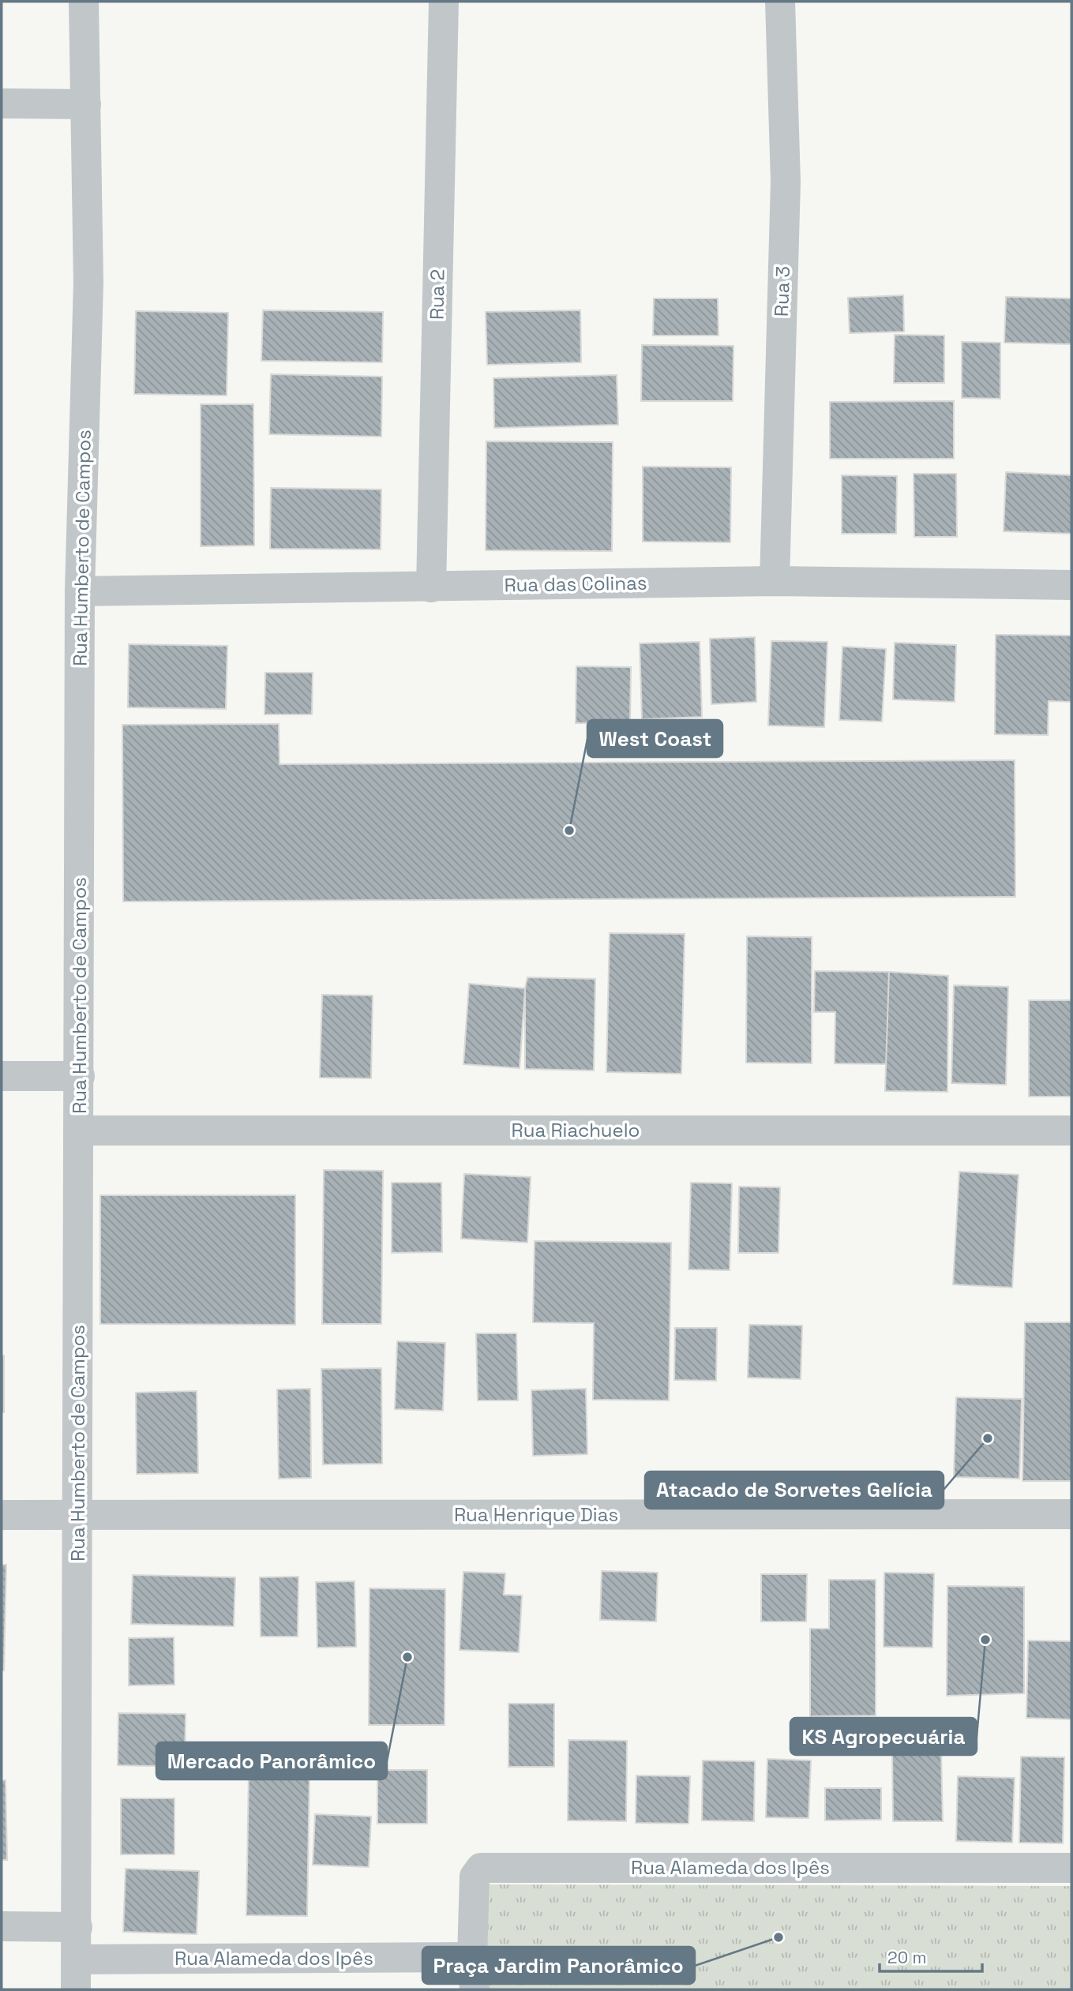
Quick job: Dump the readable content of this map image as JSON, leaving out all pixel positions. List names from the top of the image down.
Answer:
{
  "streets": {
    "street": [
      "Rua 3",
      "Rua 2",
      "Rua Humberto de Campos",
      "Rua das Colinas",
      "Rua Riachuelo",
      "Rua Henrique Dias",
      "Rua Alameda dos Ipês"
    ]
  },
  "crossings": [
    ["Rua 3", "Rua das Colinas"],
    ["Rua 2", "Rua das Colinas"],
    ["Rua Humberto de Campos", "Rua das Colinas"],
    ["Rua Humberto de Campos", "Rua Riachuelo"],
    ["Rua Humberto de Campos", "Rua Henrique Dias"],
    ["Rua Humberto de Campos", "Rua Alameda dos Ipês"]
  ],
  "places": [
    "West Coast",
    "Atacado de Sorvetes Gelícia",
    "KS Agropecuária",
    "Mercado Panorâmico",
    "Praça Jardim Panorâmico"
  ],
  "scale_bar": "20 m"
}
